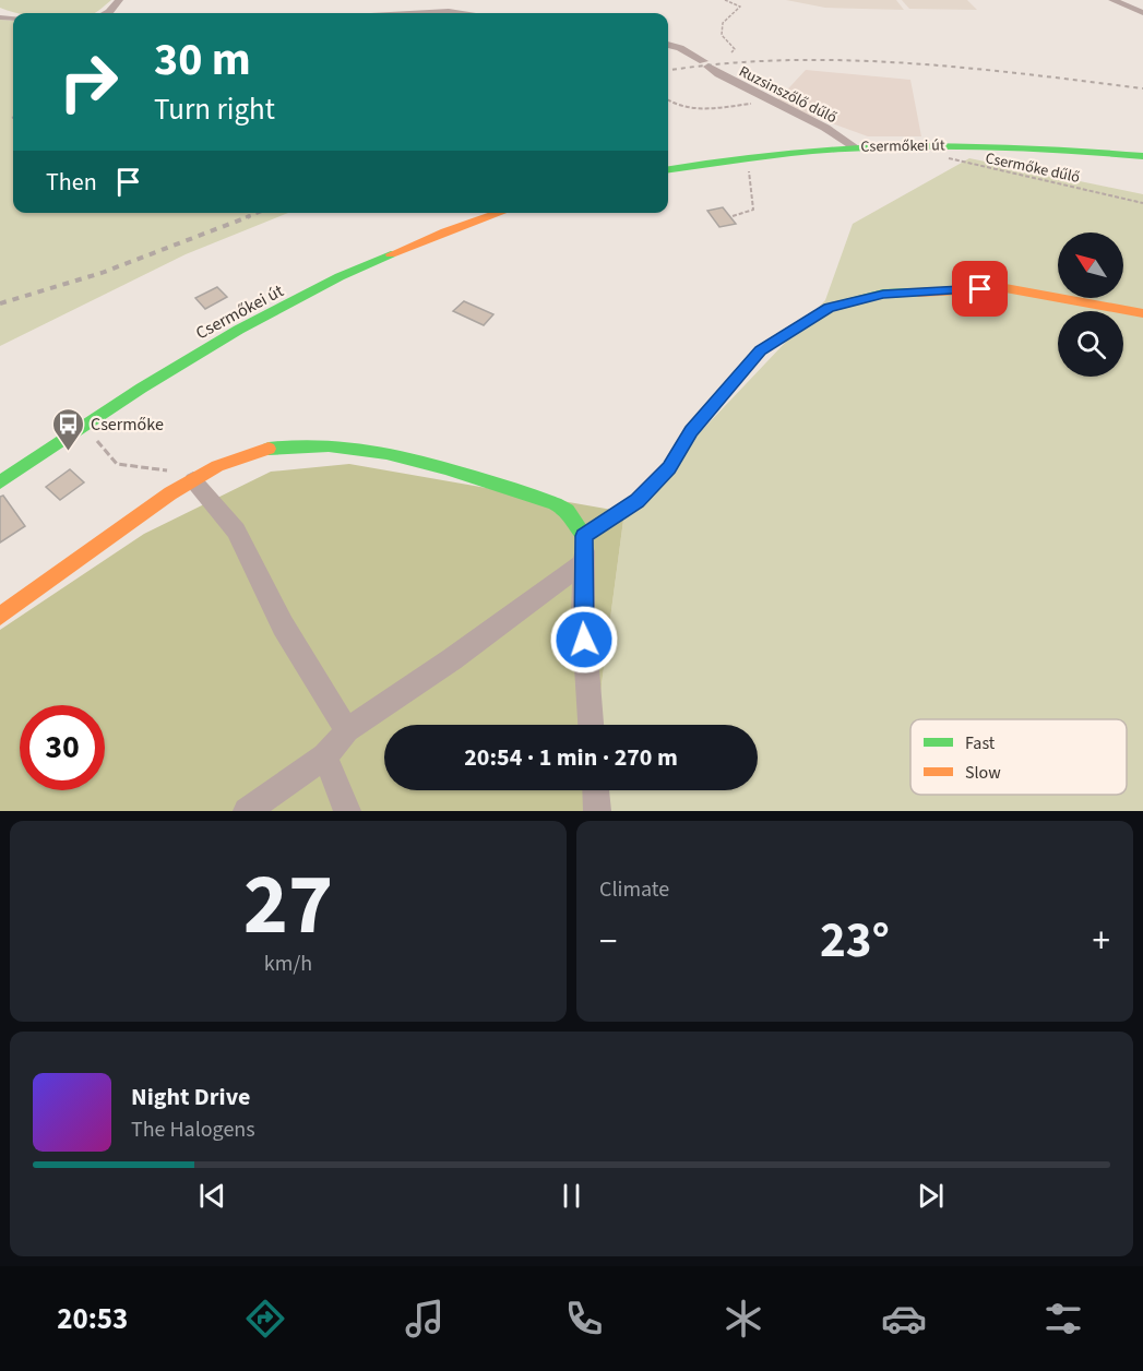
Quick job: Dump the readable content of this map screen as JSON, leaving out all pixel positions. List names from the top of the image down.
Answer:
{
  "streets": {
    "main road": ["Csermőkei út"],
    "street": ["Ruzsinszőlő dűlő"],
    "path": ["Csermőke dűlő"]
  },
  "crossings": [
    ["Ruzsinszőlő dűlő", "Csermőkei út"],
    ["Csermőkei út", "Csermőke dűlő"]
  ],
  "places": {
    "bus stop": ["Csermőke"]
  },
  "legend": ["Fast", "Slow"],
  "north": "top left",
  "page": {
    "turn": ["30 m", "Turn right"],
    "then": "Then",
    "limit": "30",
    "trip": "20:54 · 1 min · 270 m",
    "tile": [
      ["27", "km/h"],
      "Climate"
    ],
    "heat": ["−", "23°", "+"],
    "song": ["Night Drive", "The Halogens"],
    "tabs": "20:53"
  }
}
